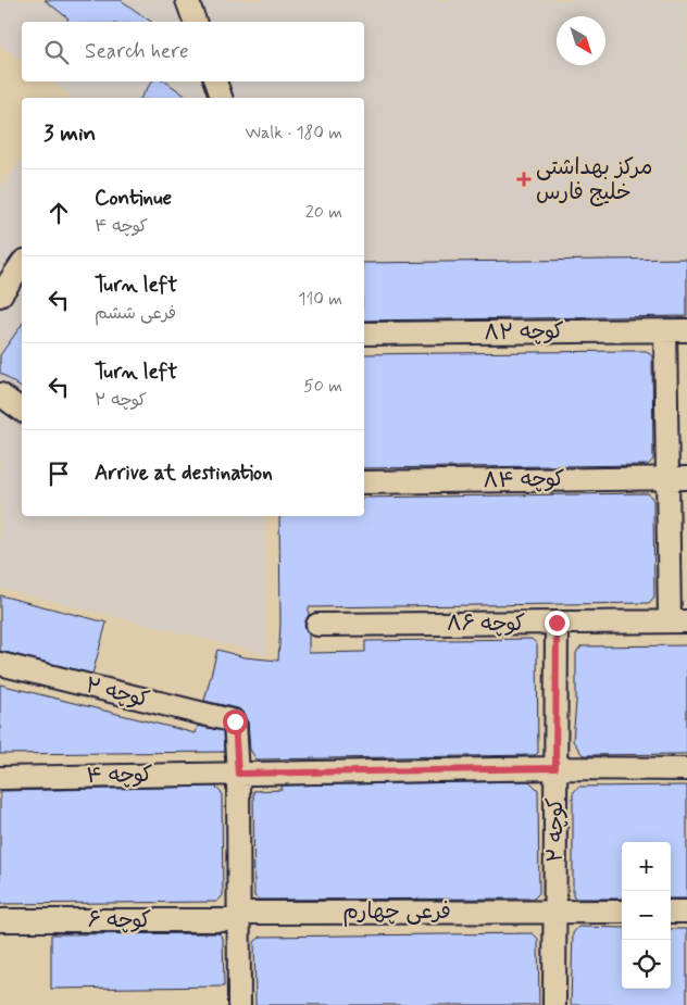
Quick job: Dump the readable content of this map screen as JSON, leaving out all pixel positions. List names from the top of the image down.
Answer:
{
  "streets": {
    "street": [
      "کوچه ۸۲",
      "کوچه ۸۴",
      "کوچه ۸۶",
      "کوچه ۲",
      "کوچه ۴",
      "فرعی چهارم",
      "کوچه ۶"
    ]
  },
  "crossings": [
    ["کوچه ۸۶", "کوچه ۲"],
    ["کوچه ۲", "کوچه ۴"],
    ["کوچه ۲", "فرعی چهارم"],
    ["فرعی چهارم", "کوچه ۶"]
  ],
  "places": {
    "health": ["مرکز بهداشتی خلیج فارس"]
  },
  "north": "bottom right",
  "page": {
    "search": "Search here",
    "heading": ["3 min", "Walk · 180 m"],
    "list": [
      ["Continue", "کوچه ۴", "20 m"],
      ["Turn left", "فرعی ششم", "110 m"],
      ["Turn left", "کوچه ۲", "50 m"],
      "Arrive at destination"
    ],
    "map_buttons": ["+", "−"]
  }
}
